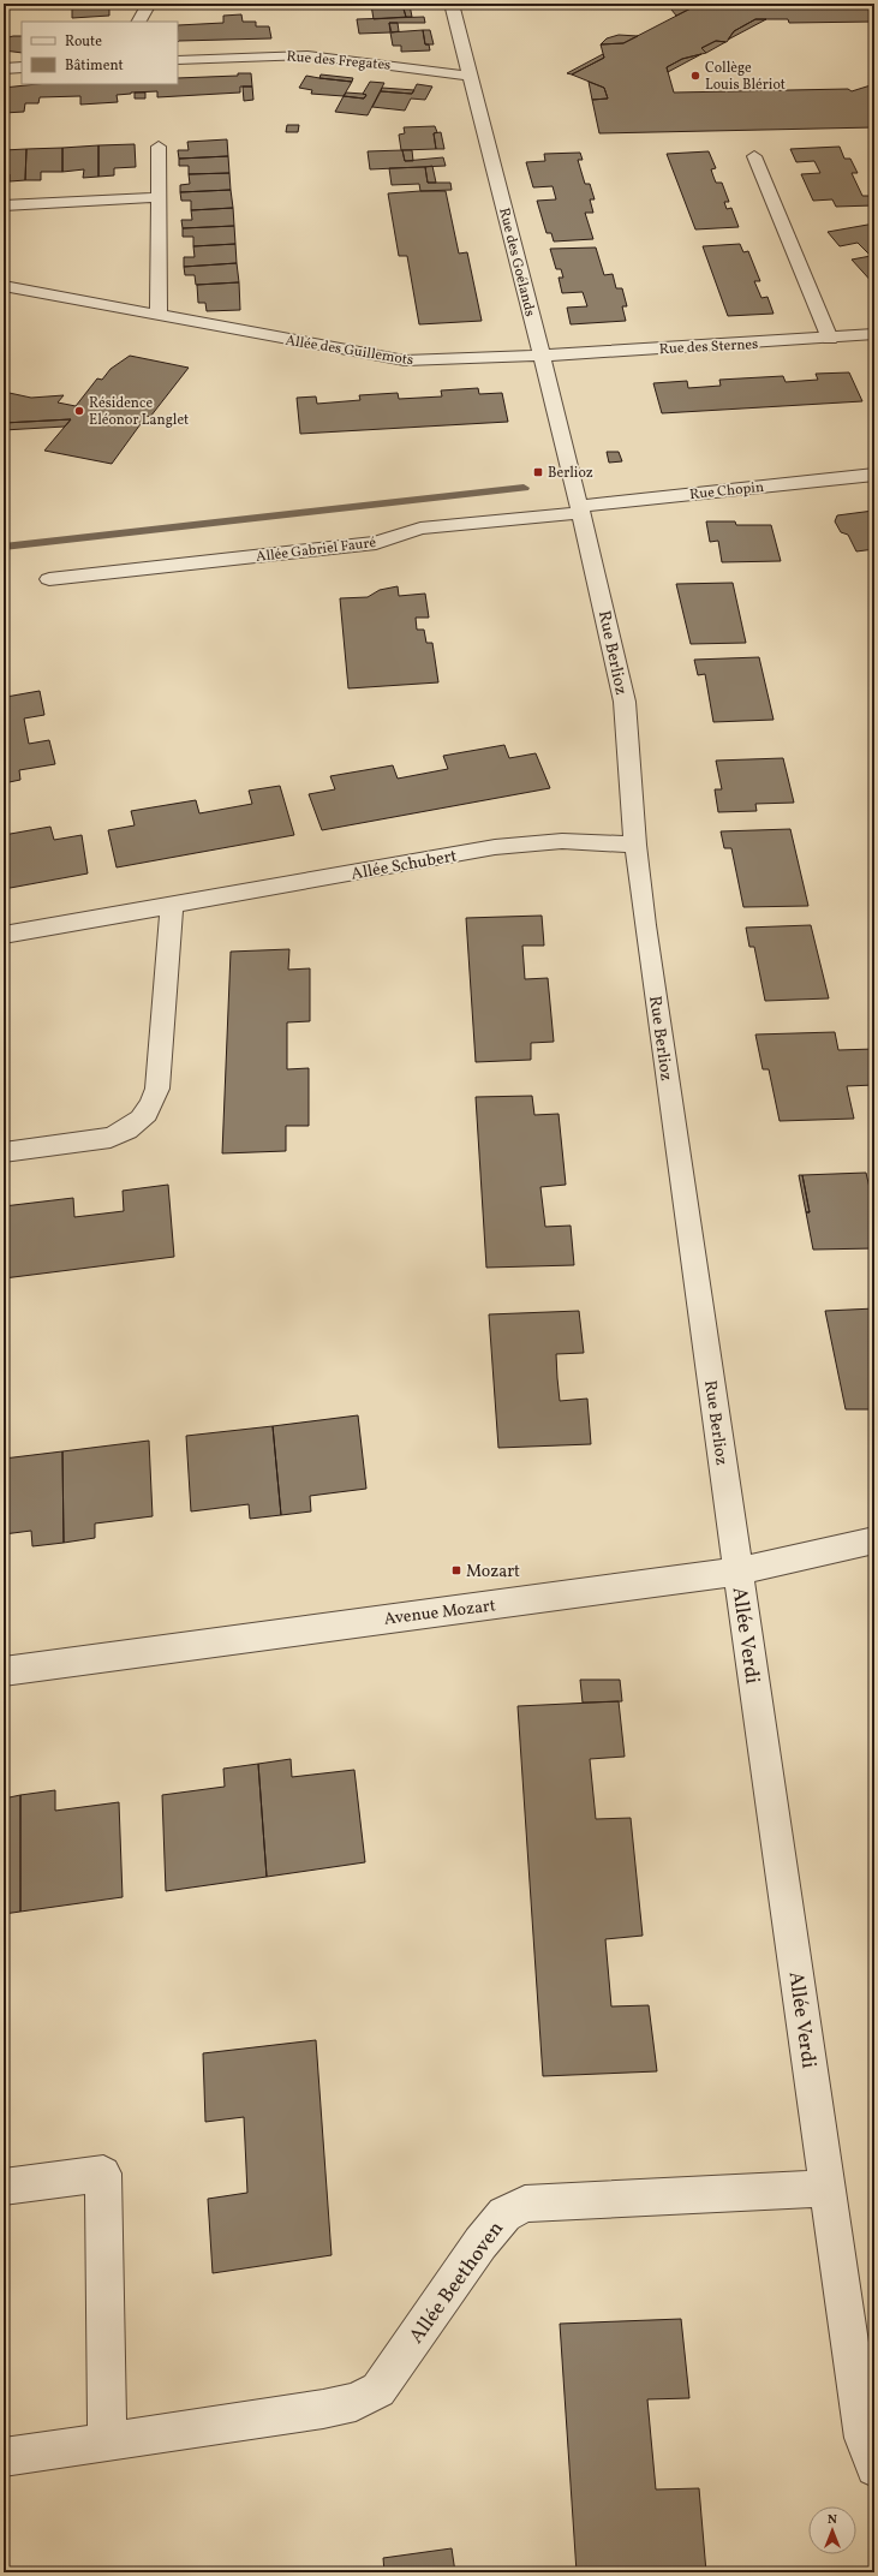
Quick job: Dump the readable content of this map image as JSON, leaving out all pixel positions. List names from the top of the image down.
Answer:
{
  "streets": {
    "street": [
      "Rue des Fregates",
      "Rue des Goélands",
      "Rue des Sternes",
      "Allée des Guillemots",
      "Rue Chopin",
      "Allée Gabriel Fauré",
      "Rue Berlioz",
      "Allée Schubert",
      "Avenue Mozart",
      "Allée Verdi",
      "Allée Beethoven"
    ]
  },
  "crossings": [
    ["Rue des Fregates", "Rue des Goélands"],
    ["Rue des Goélands", "Rue des Sternes"],
    ["Rue des Goélands", "Allée des Guillemots"],
    ["Rue des Goélands", "Rue Chopin"],
    ["Rue des Goélands", "Allée Gabriel Fauré"],
    ["Rue des Goélands", "Rue Berlioz"],
    ["Rue des Sternes", "Allée des Guillemots"],
    ["Rue Chopin", "Allée Gabriel Fauré"],
    ["Rue Chopin", "Rue Berlioz"],
    ["Allée Gabriel Fauré", "Rue Berlioz"],
    ["Rue Berlioz", "Allée Schubert"],
    ["Rue Berlioz", "Avenue Mozart"],
    ["Rue Berlioz", "Allée Verdi"],
    ["Avenue Mozart", "Allée Verdi"],
    ["Allée Verdi", "Allée Beethoven"]
  ],
  "places": {
    "other": ["Collège Louis Blériot", "Résidence Eléonor Langlet"],
    "transit": ["Berlioz", "Mozart"]
  },
  "legend": ["Route", "Bâtiment"],
  "north": "top"
}
